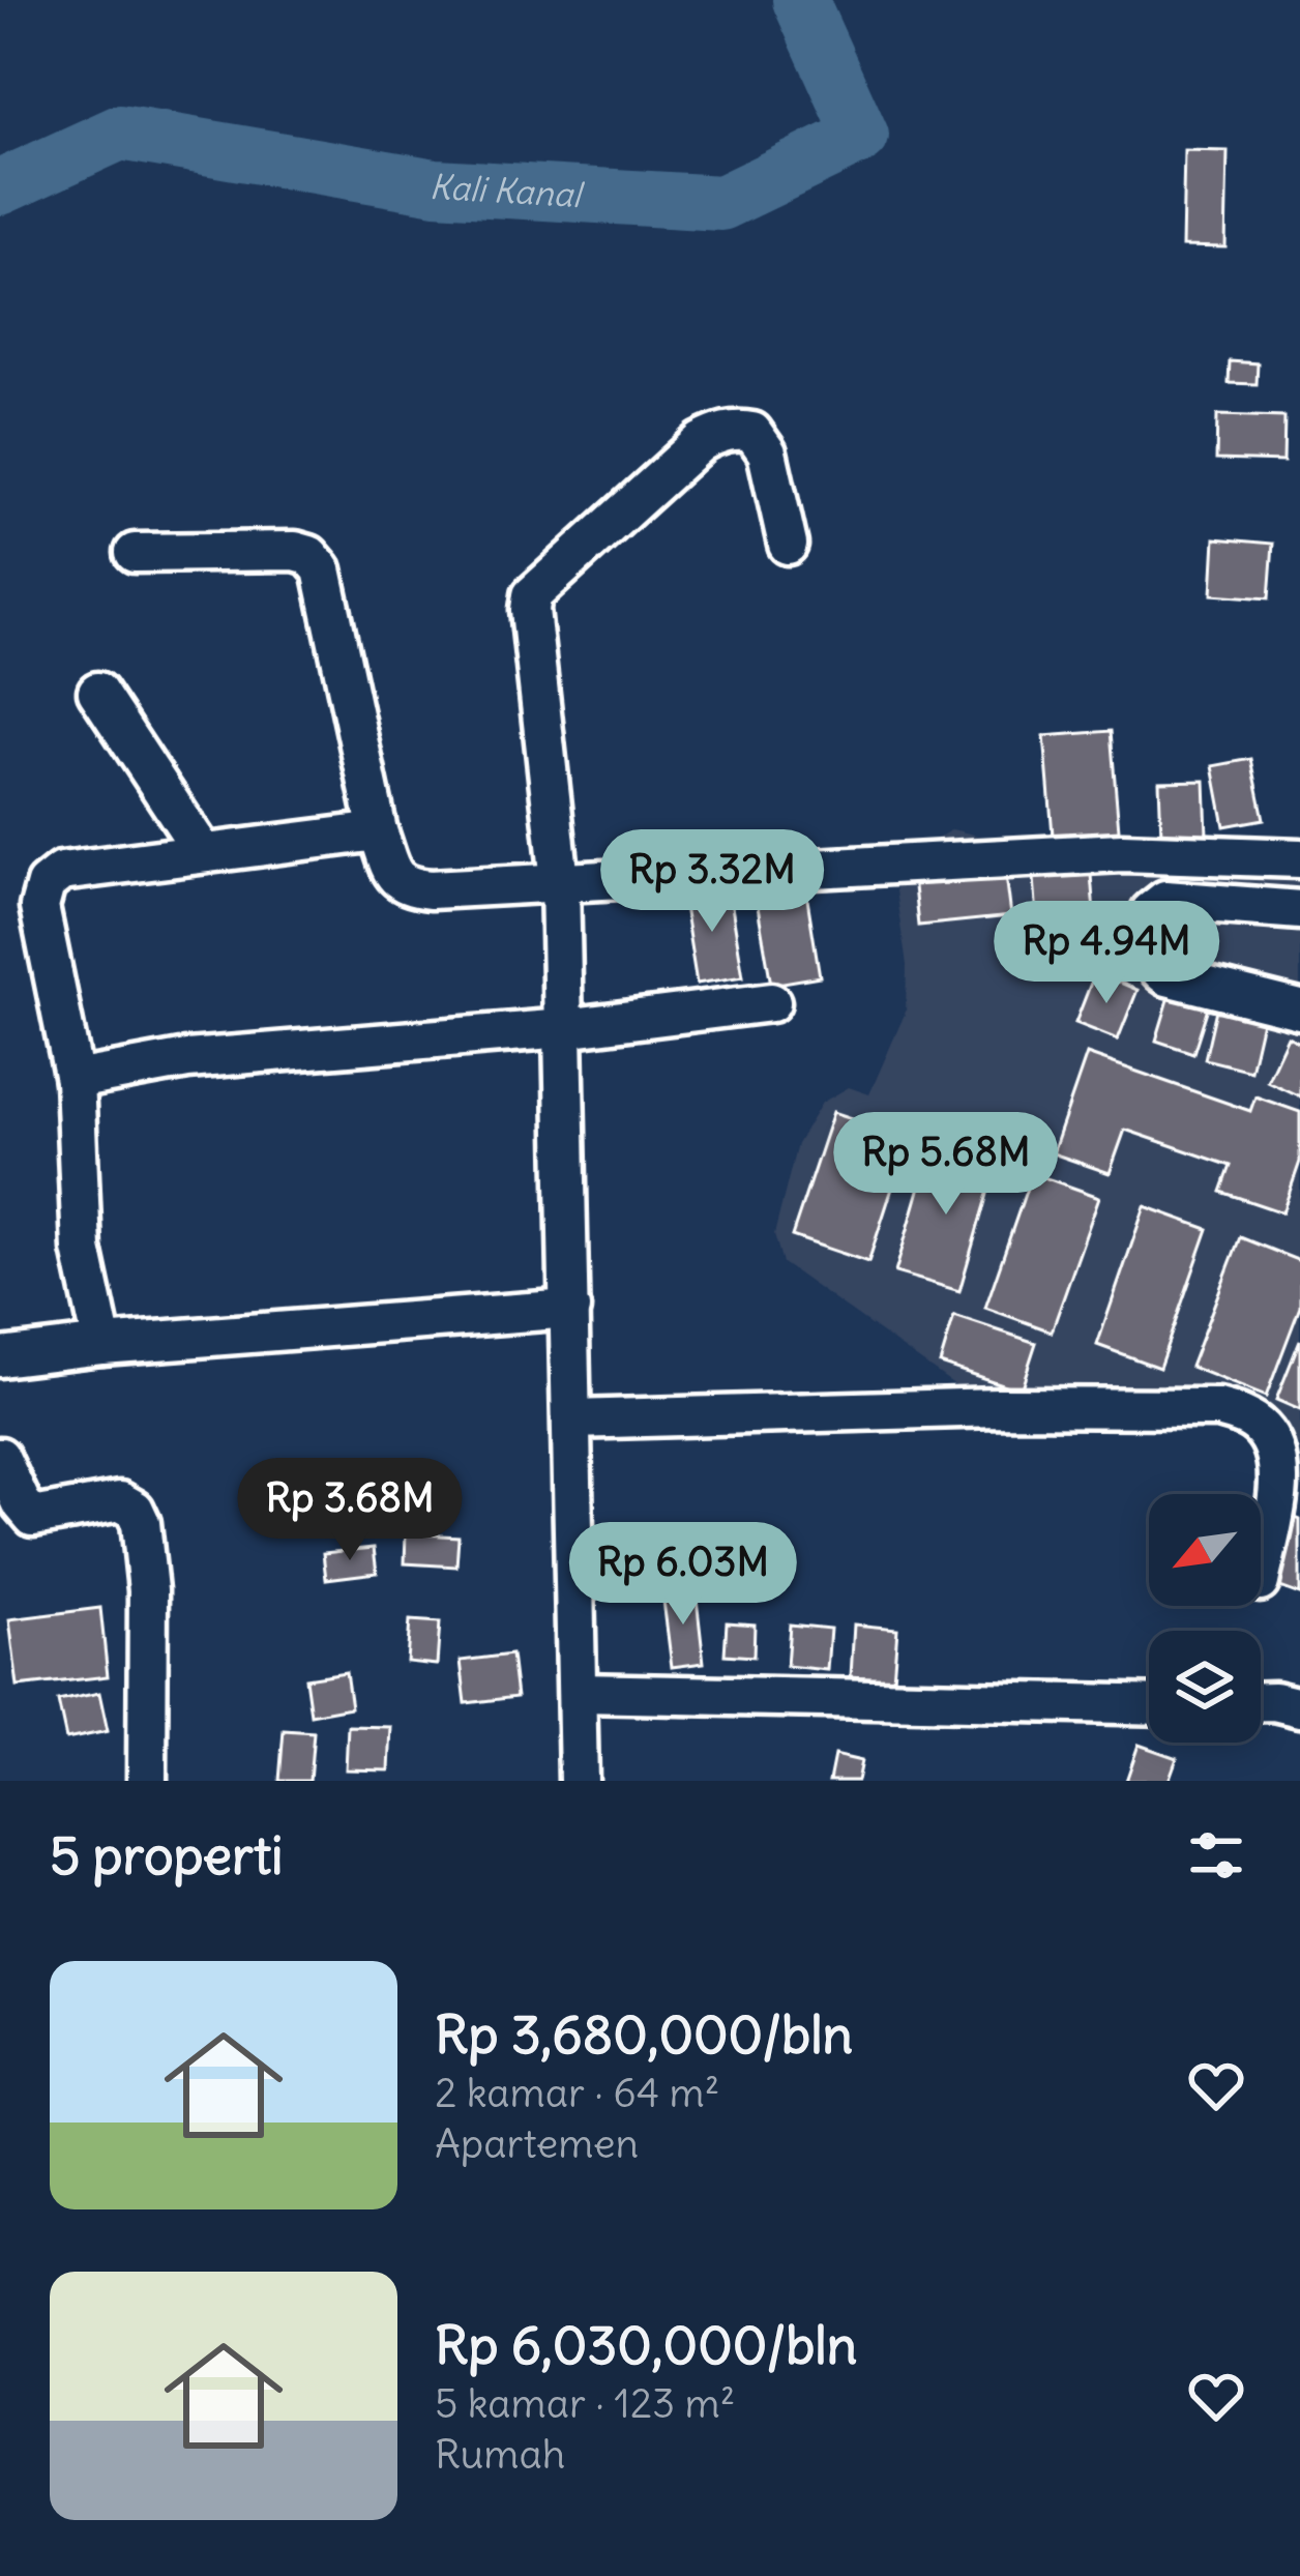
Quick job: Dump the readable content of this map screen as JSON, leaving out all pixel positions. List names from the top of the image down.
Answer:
{
  "water": ["Kali Kanal"],
  "north": "bottom left",
  "page": {
    "price": [
      "Rp 3.32M",
      "Rp 4.94M",
      "Rp 5.68M",
      "Rp 3.68M",
      "Rp 6.03M"
    ],
    "heading": "5 properti",
    "list": [
      {
        "name": "Rp 3,680,000/bln",
        "note": "2 kamar · 64 m² · Apartemen"
      },
      {
        "name": "Rp 6,030,000/bln",
        "note": "5 kamar · 123 m² · Rumah"
      }
    ]
  }
}
